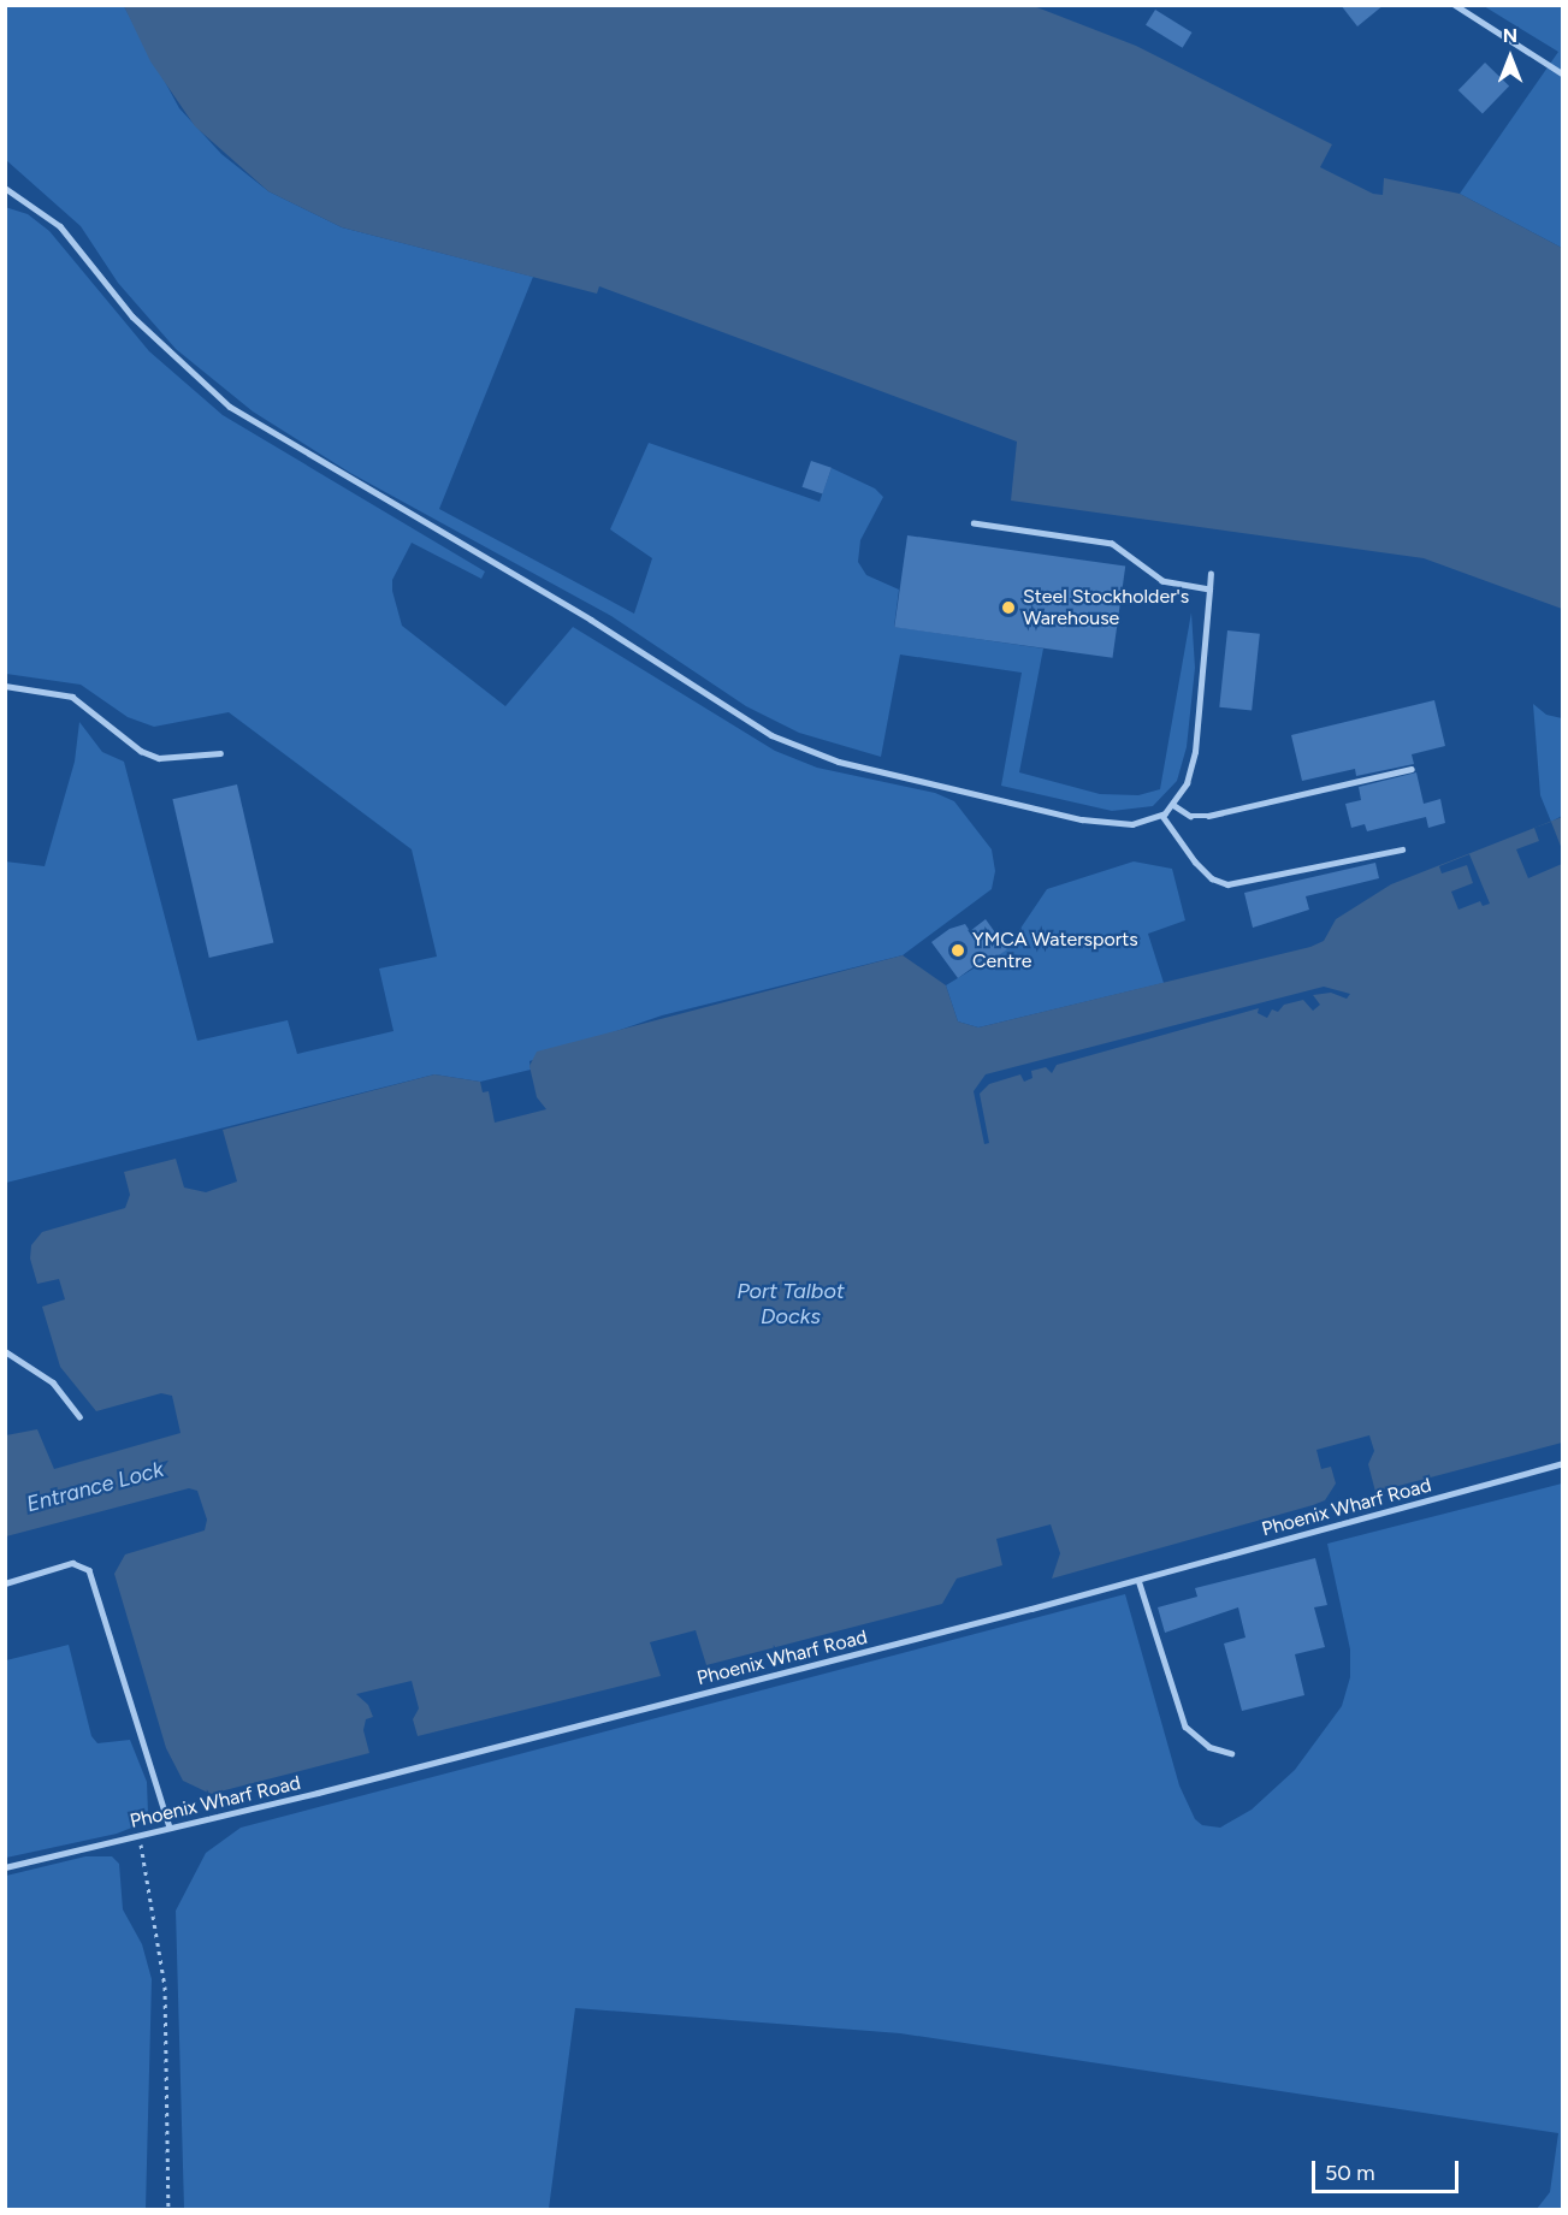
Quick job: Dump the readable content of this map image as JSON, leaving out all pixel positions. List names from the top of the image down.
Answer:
{
  "streets": {
    "lane": ["Phoenix Wharf Road"]
  },
  "water": ["Port Talbot Docks", "Entrance Lock"],
  "places": ["Steel Stockholder's Warehouse", "YMCA Watersports Centre"],
  "scale_bar": "50 m",
  "north": "top"
}
